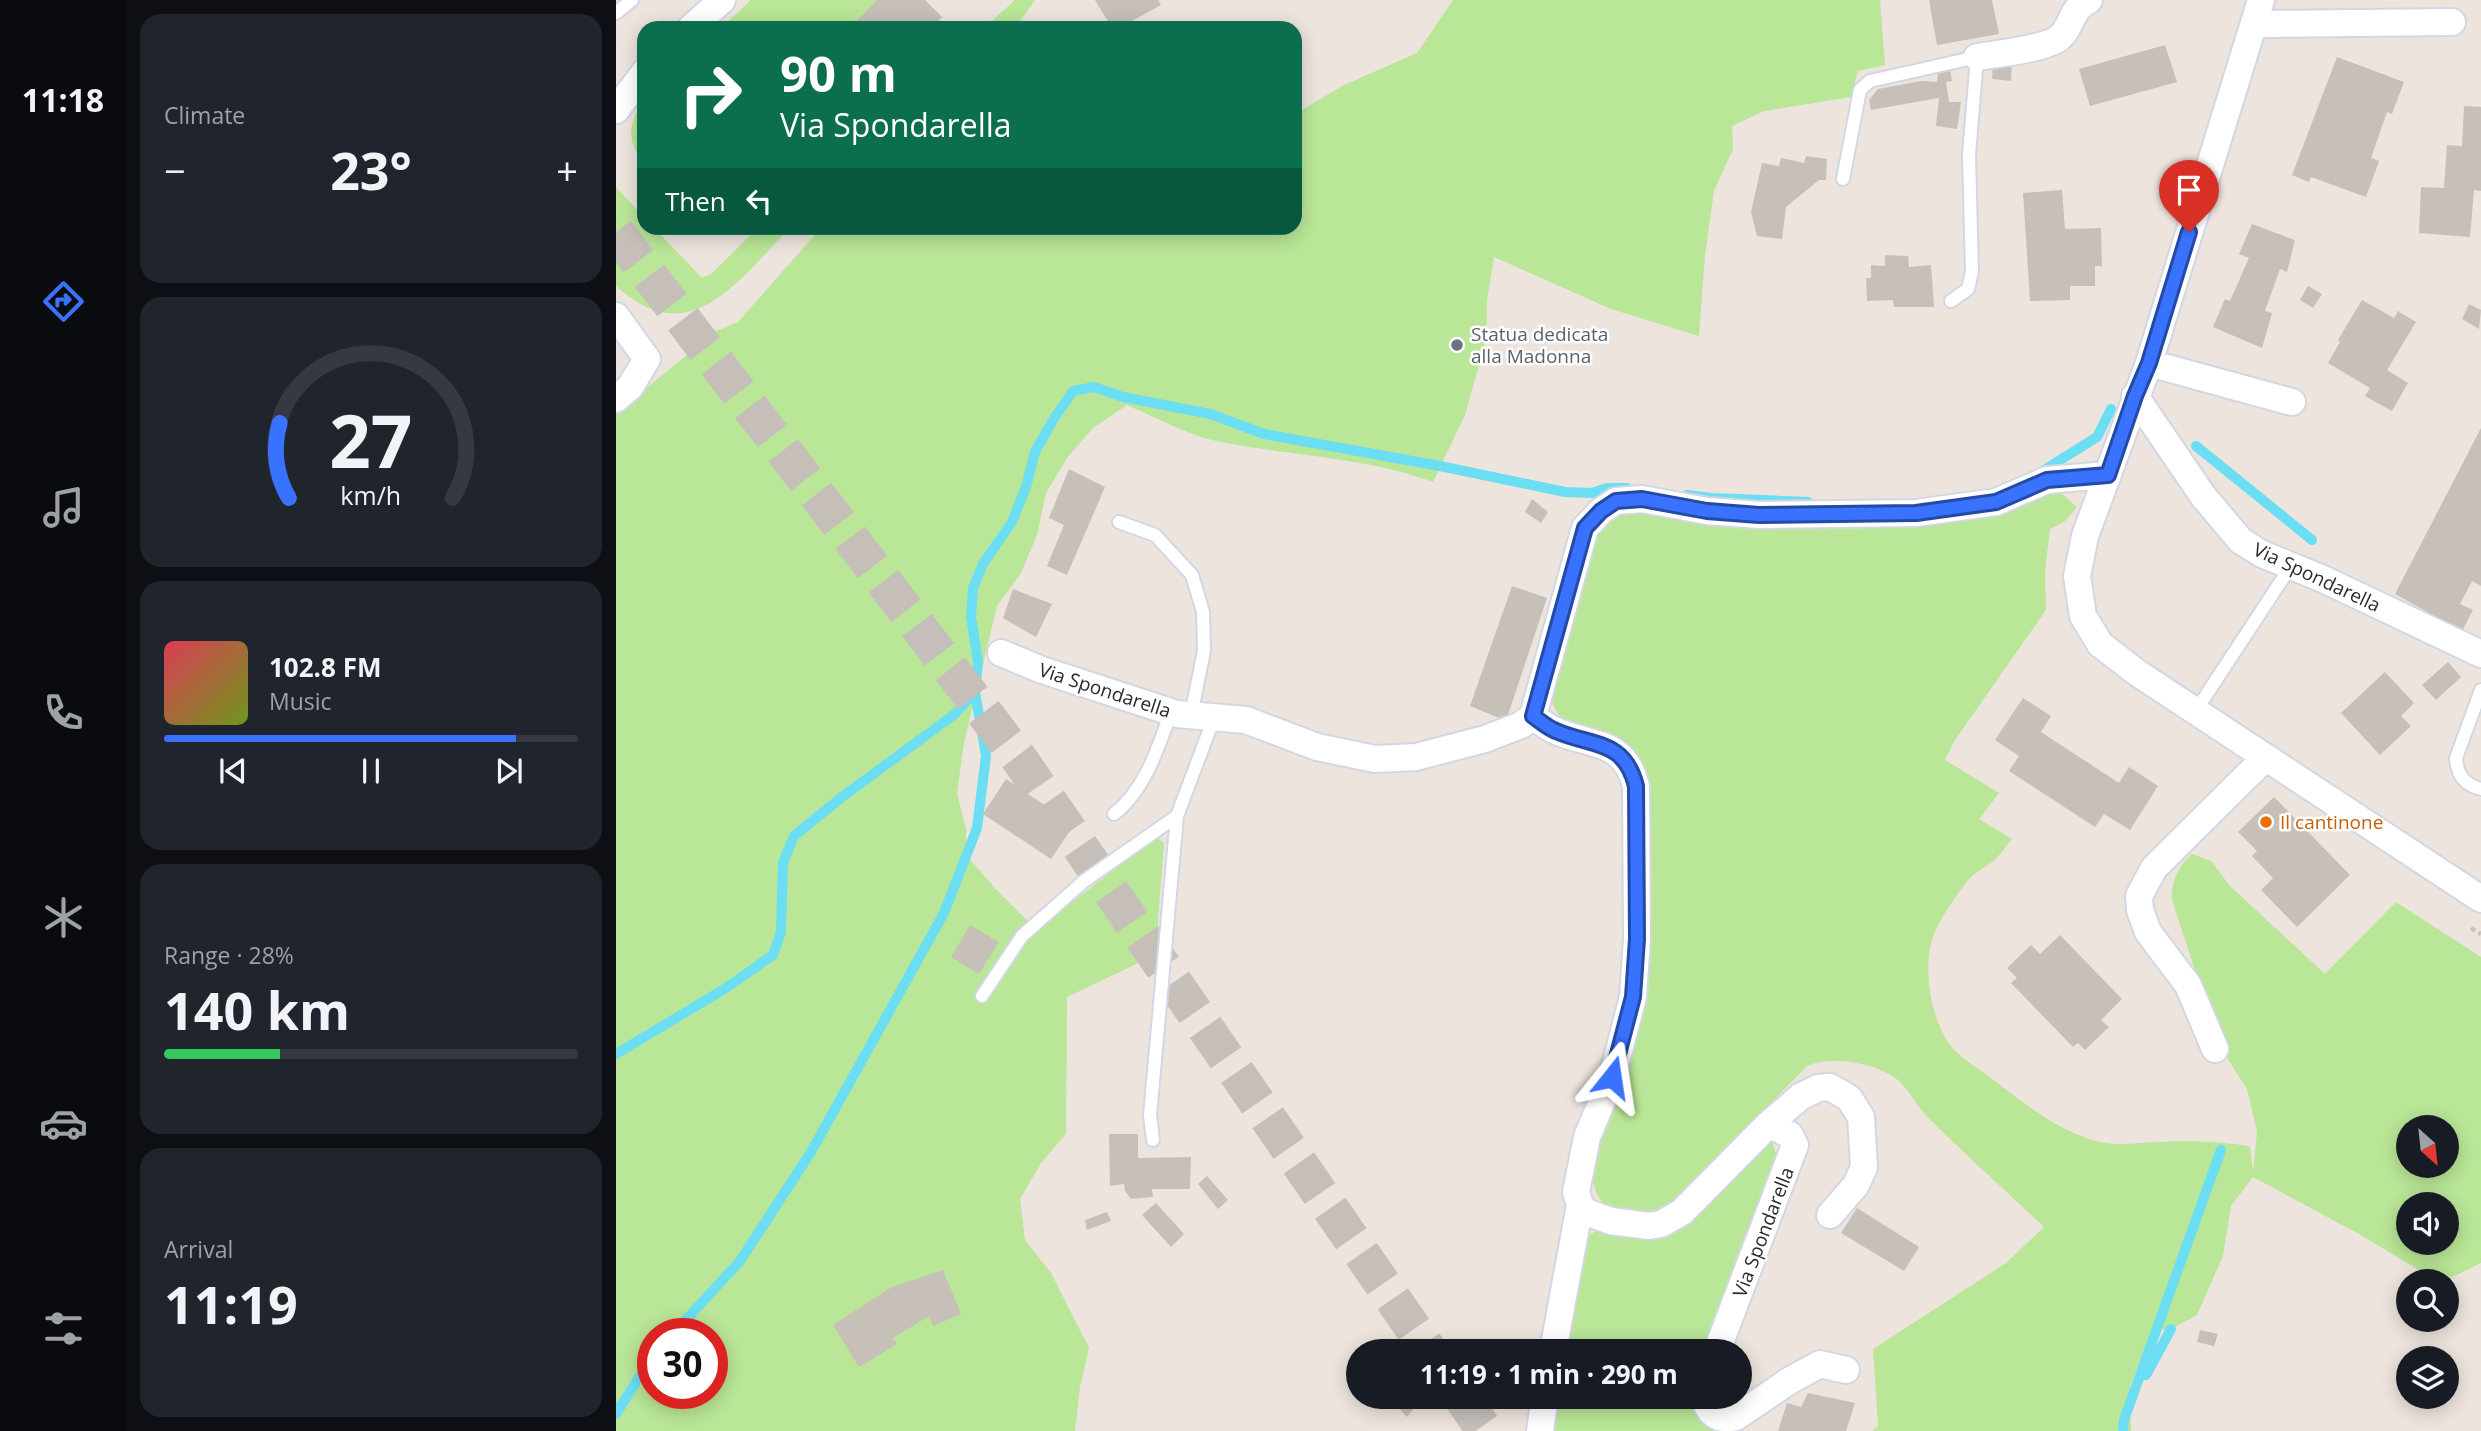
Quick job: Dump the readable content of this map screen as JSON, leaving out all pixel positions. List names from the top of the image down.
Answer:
{
  "streets": {
    "street": ["Via Spondarella"]
  },
  "places": ["Statua dedicata alla Madonna", "Il cantinone"],
  "north": "bottom right",
  "page": {
    "tabs": "11:18",
    "tile": [
      "Climate",
      ["Range · 28%", "140 km"],
      ["Arrival", "11:19"]
    ],
    "turn": ["90 m", "Via Spondarella"],
    "heat": ["−", "23°", "+"],
    "then": "Then",
    "song": ["102.8 FM", "Music"],
    "limit": "30",
    "trip": "11:19 · 1 min · 290 m",
    "gauge": ["27", "km/h"]
  }
}
